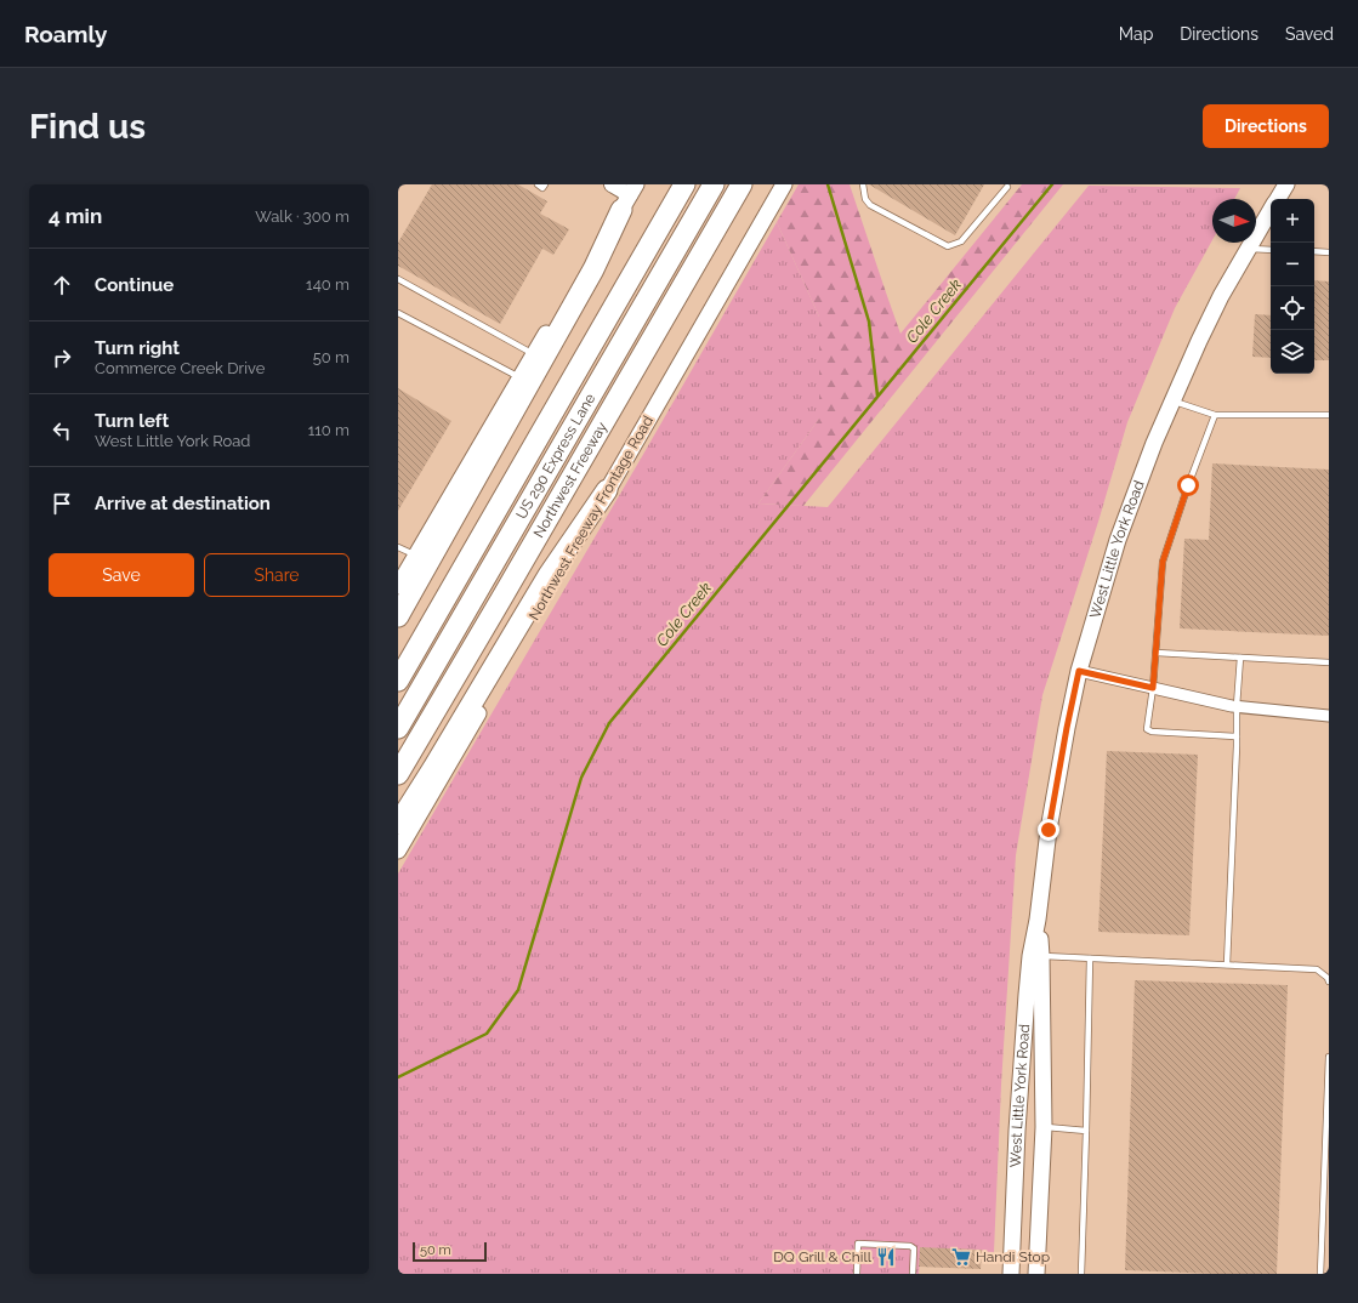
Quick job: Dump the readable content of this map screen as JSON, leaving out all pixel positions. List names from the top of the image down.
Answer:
{
  "streets": {
    "highway": ["US 290 Express Lane", "Northwest Freeway"],
    "main road": ["Northwest Freeway Frontage Road", "West Little York Road"]
  },
  "water": ["Cole Creek"],
  "places": {
    "restaurant": ["DQ Grill & Chill"],
    "supermarket": ["Handi Stop"]
  },
  "scale_bar": "50 m",
  "north": "right",
  "page": {
    "header": "Roamly",
    "nav": ["Map", "Directions", "Saved"],
    "buttons": [
      "Directions",
      ["Save", "Share"]
    ],
    "title": "Find us",
    "heading": ["4 min", "Walk · 300 m"],
    "map_buttons": ["+", "−"],
    "list": [
      ["Continue", "140 m"],
      ["Turn right", "Commerce Creek Drive", "50 m"],
      ["Turn left", "West Little York Road", "110 m"],
      "Arrive at destination"
    ],
    "scale": "50 m"
  }
}
